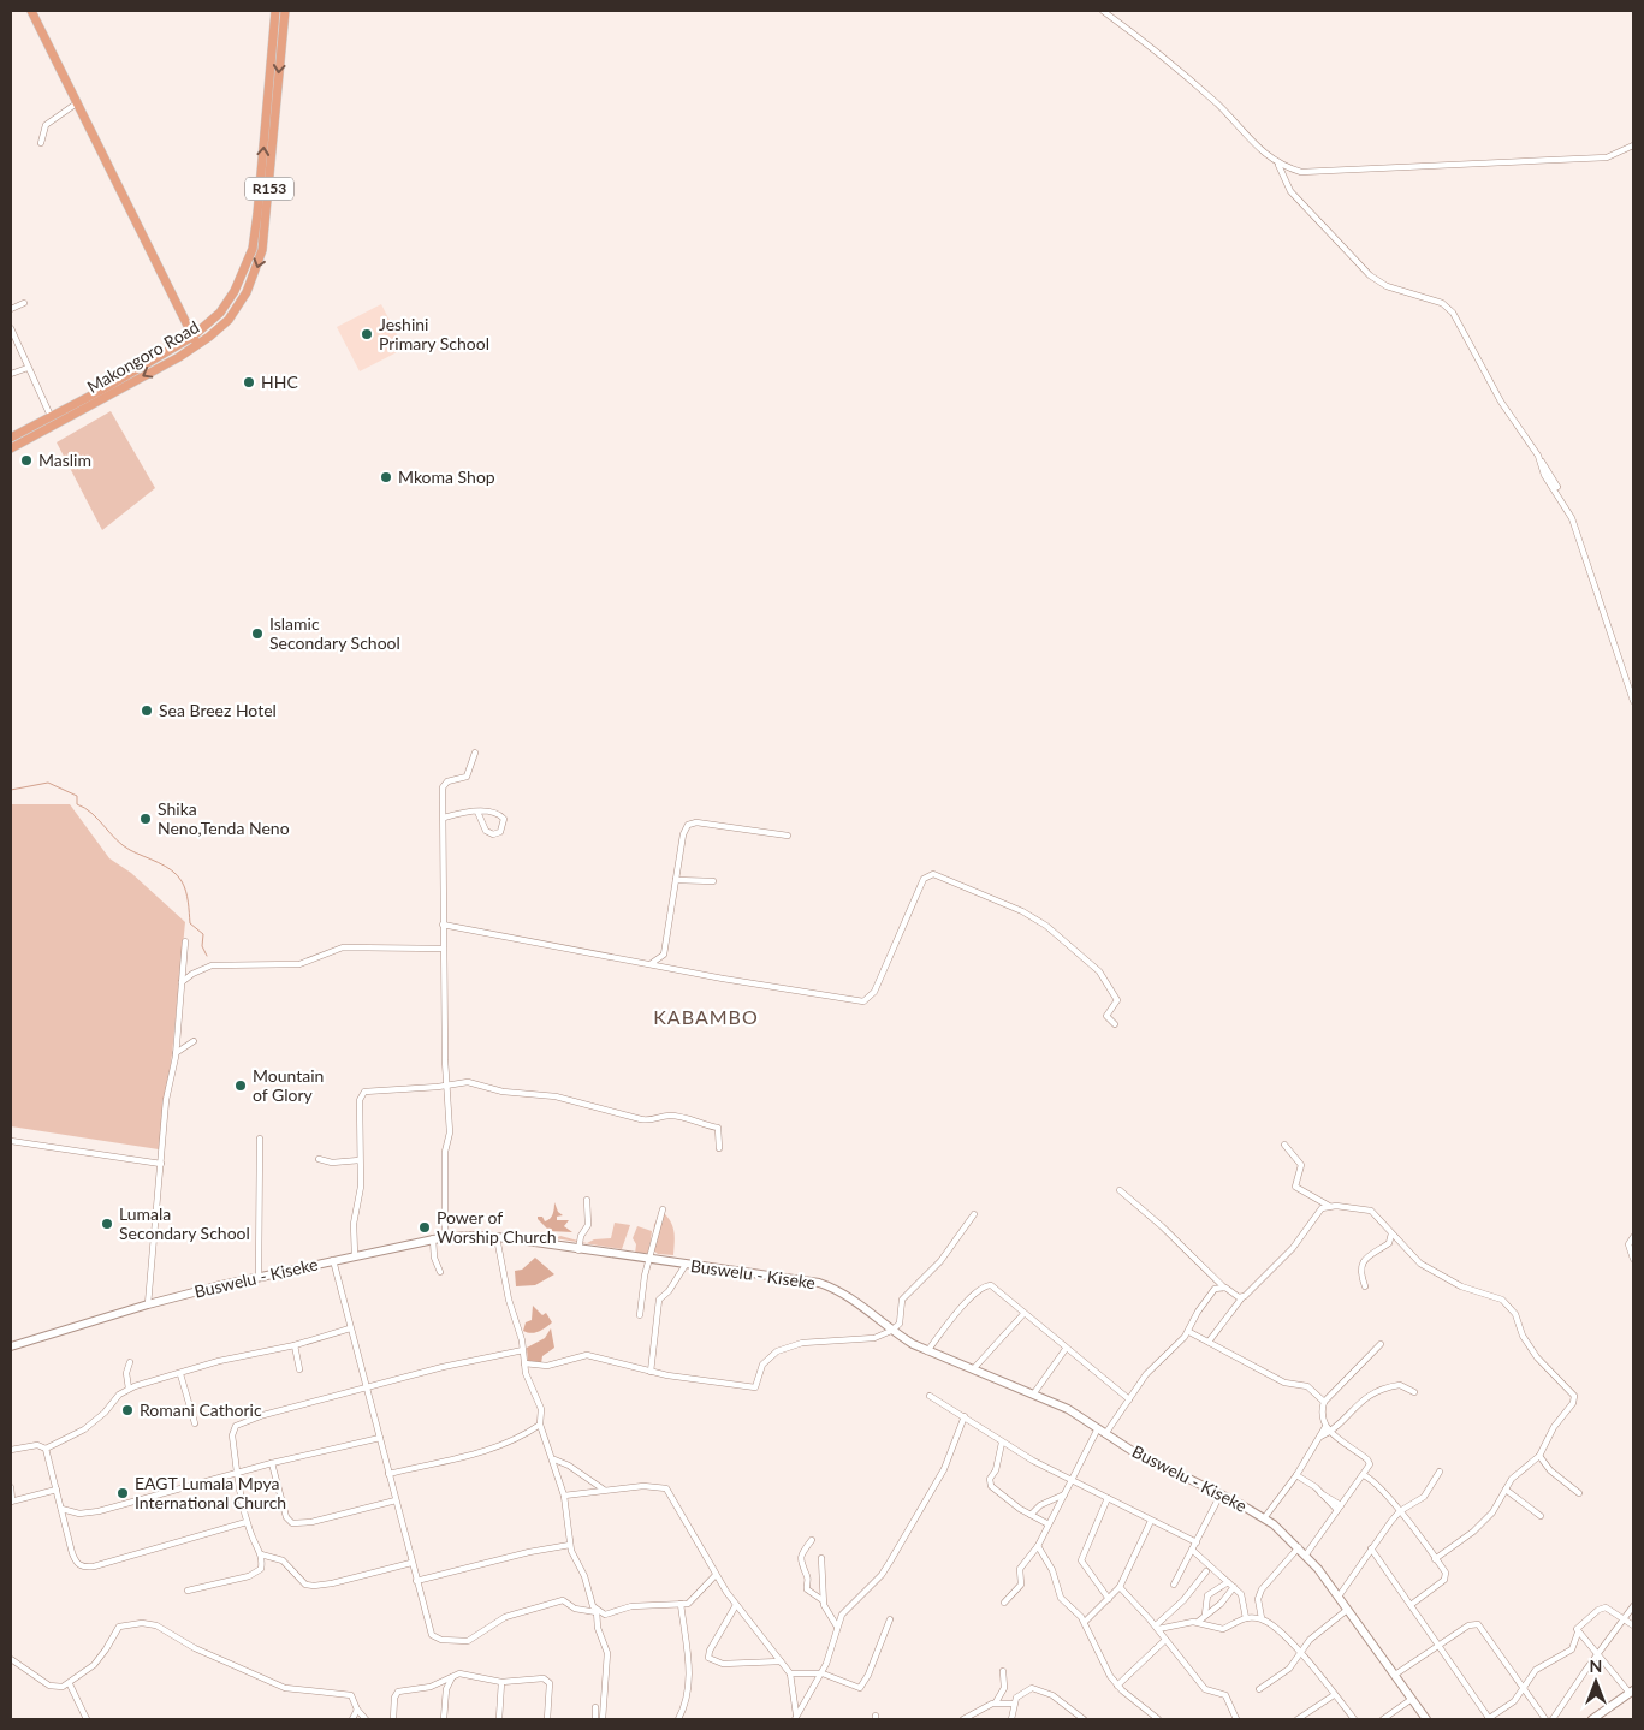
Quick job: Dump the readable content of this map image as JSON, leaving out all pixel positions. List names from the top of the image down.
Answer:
{
  "streets": {
    "main road": ["R153", "Makongoro Road", "Buswelu - Kiseke"]
  },
  "districts": ["KABAMBO"],
  "places": [
    "Jeshini Primary School",
    "HHC",
    "Maslim",
    "Mkoma Shop",
    "Islamic Secondary School",
    "Sea Breez Hotel",
    "Shika Neno,Tenda Neno",
    "Mountain of Glory",
    "Lumala Secondary School",
    "Power of Worship Church",
    "Romani Cathoric",
    "EAGT Lumala Mpya International Church"
  ],
  "north": "top"
}
